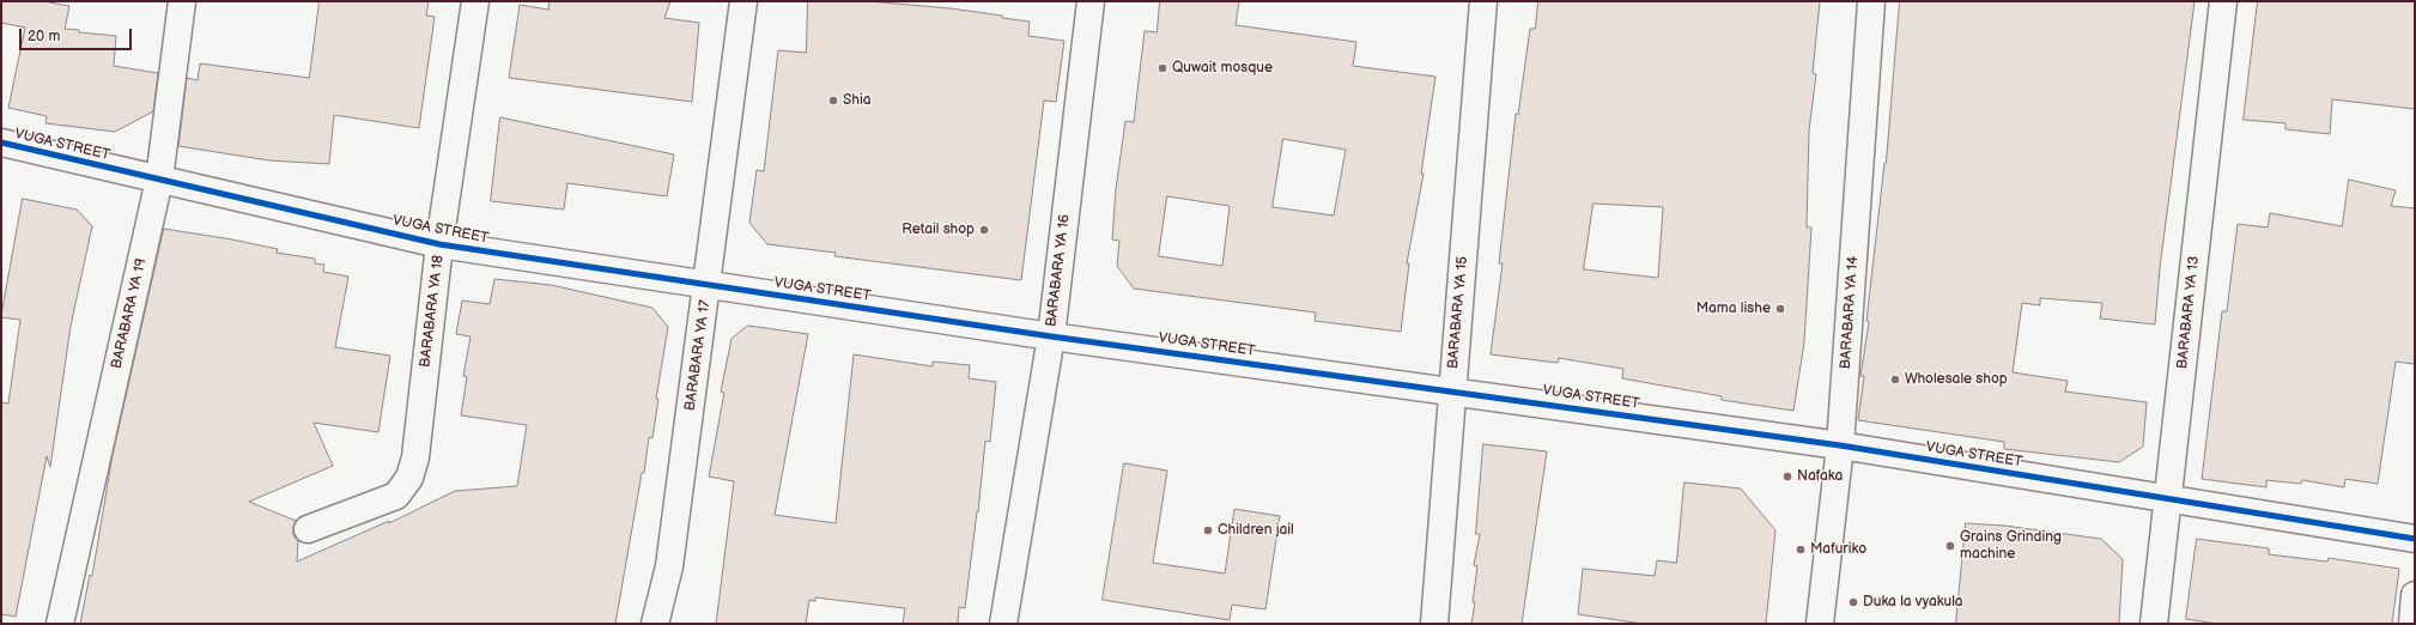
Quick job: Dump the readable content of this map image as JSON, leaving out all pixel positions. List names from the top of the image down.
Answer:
{
  "streets": {
    "street": [
      "VUGA STREET",
      "BARABARA YA 16",
      "BARABARA YA 18",
      "BARABARA YA 15",
      "BARABARA YA 14",
      "BARABARA YA 13",
      "BARABARA YA 19",
      "BARABARA YA 17"
    ]
  },
  "crossings": [
    ["VUGA STREET", "BARABARA YA 16"],
    ["VUGA STREET", "BARABARA YA 18"],
    ["VUGA STREET", "BARABARA YA 15"],
    ["VUGA STREET", "BARABARA YA 14"],
    ["VUGA STREET", "BARABARA YA 13"],
    ["VUGA STREET", "BARABARA YA 19"],
    ["VUGA STREET", "BARABARA YA 17"]
  ],
  "places": [
    "Quwait mosque",
    "Shia",
    "Retail shop",
    "Mama lishe",
    "Wholesale shop",
    "Nafaka",
    "Children jail",
    "Grains Grinding machine",
    "Mafuriko",
    "Duka la vyakula"
  ],
  "scale_bar": "20 m"
}
